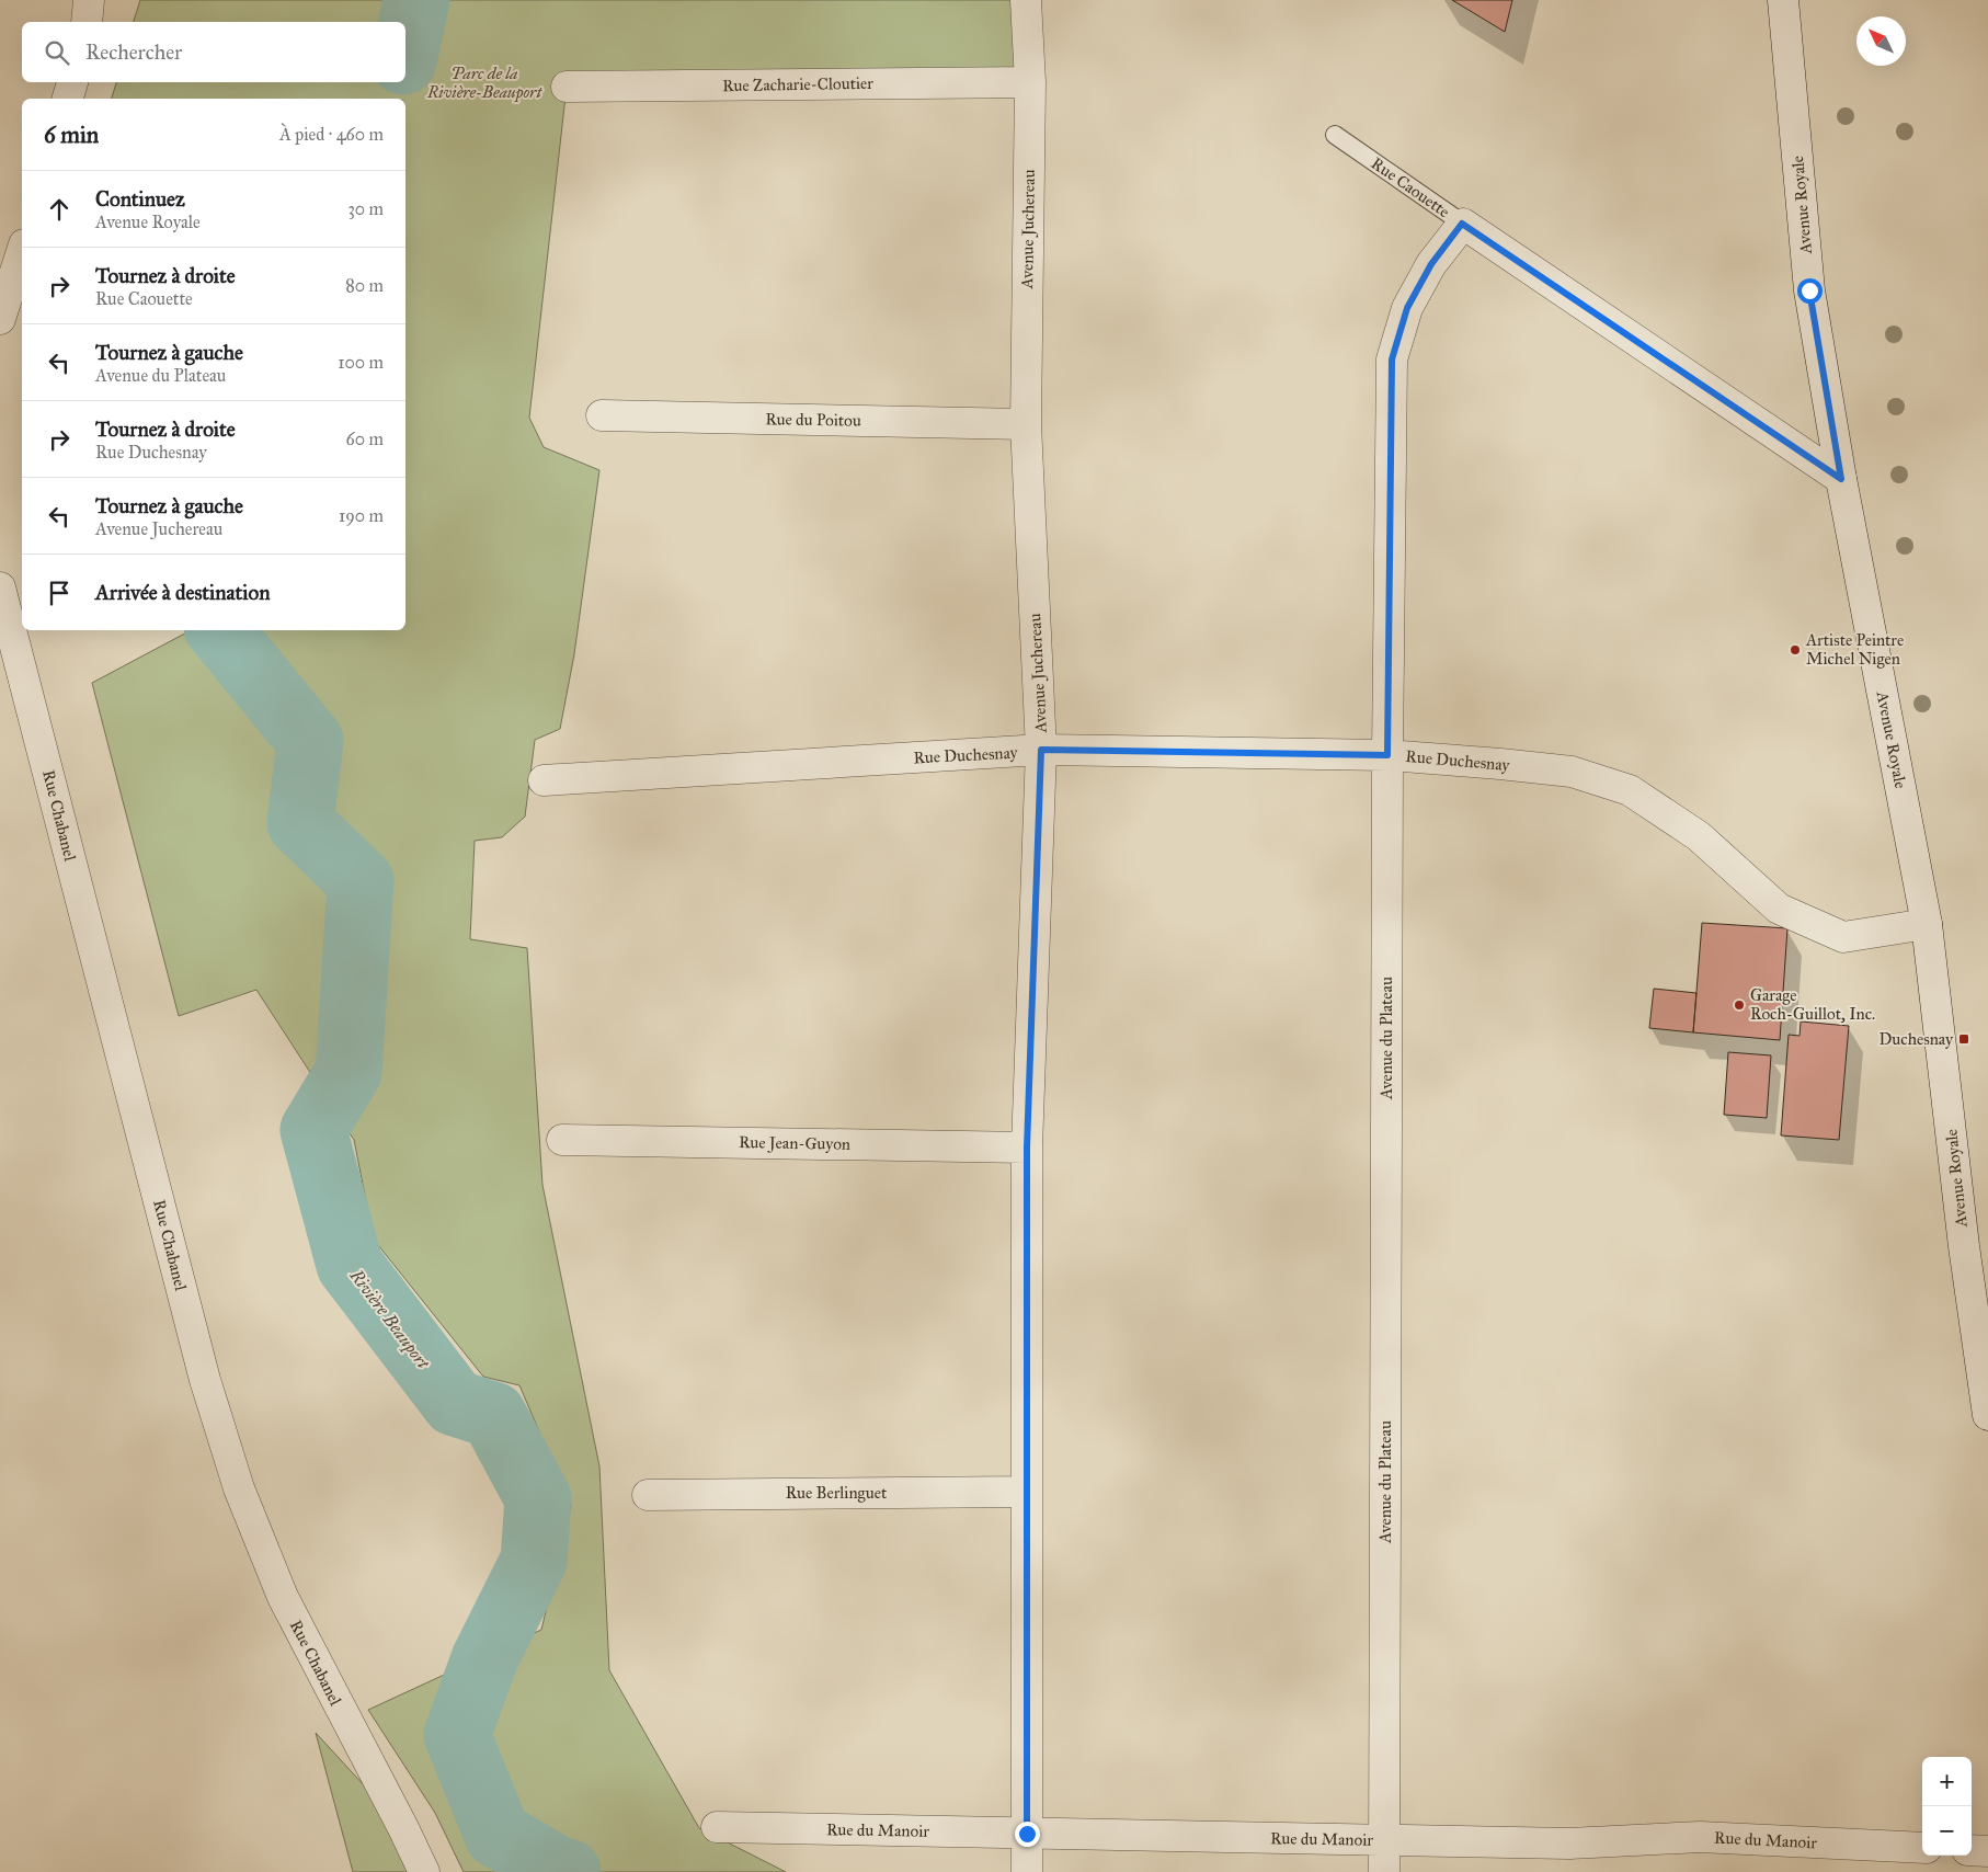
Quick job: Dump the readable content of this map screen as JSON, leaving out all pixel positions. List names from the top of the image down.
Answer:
{
  "streets": {
    "street": [
      "Rue Zacharie-Cloutier",
      "Rue Caouette",
      "Avenue Royale",
      "Avenue Juchereau",
      "Rue du Poitou",
      "Rue Duchesnay",
      "Rue Chabanel",
      "Avenue du Plateau",
      "Rue Jean-Guyon",
      "Rue Berlinguet",
      "Rue du Manoir"
    ]
  },
  "crossings": [
    ["Rue Zacharie-Cloutier", "Avenue Juchereau"],
    ["Rue Caouette", "Avenue Royale"],
    ["Rue Caouette", "Avenue du Plateau"],
    ["Avenue Royale", "Rue Duchesnay"],
    ["Avenue Juchereau", "Rue du Poitou"],
    ["Avenue Juchereau", "Rue Duchesnay"],
    ["Avenue Juchereau", "Rue Jean-Guyon"],
    ["Avenue Juchereau", "Rue Berlinguet"],
    ["Avenue Juchereau", "Rue du Manoir"],
    ["Rue Duchesnay", "Avenue du Plateau"],
    ["Avenue du Plateau", "Rue du Manoir"]
  ],
  "water": ["Rivière Beauport"],
  "parks": ["Parc de la Rivière-Beauport"],
  "places": {
    "other": ["Artiste Peintre Michel Nigen", "Garage Roch-Guillot, Inc."],
    "transit": ["Duchesnay"]
  },
  "north": "top left",
  "page": {
    "search": "Rechercher",
    "heading": ["6 min", "À pied · 460 m"],
    "list": [
      ["Continuez", "Avenue Royale", "30 m"],
      ["Tournez à droite", "Rue Caouette", "80 m"],
      ["Tournez à gauche", "Avenue du Plateau", "100 m"],
      ["Tournez à droite", "Rue Duchesnay", "60 m"],
      ["Tournez à gauche", "Avenue Juchereau", "190 m"],
      "Arrivée à destination"
    ],
    "map_buttons": ["+", "−"]
  }
}
